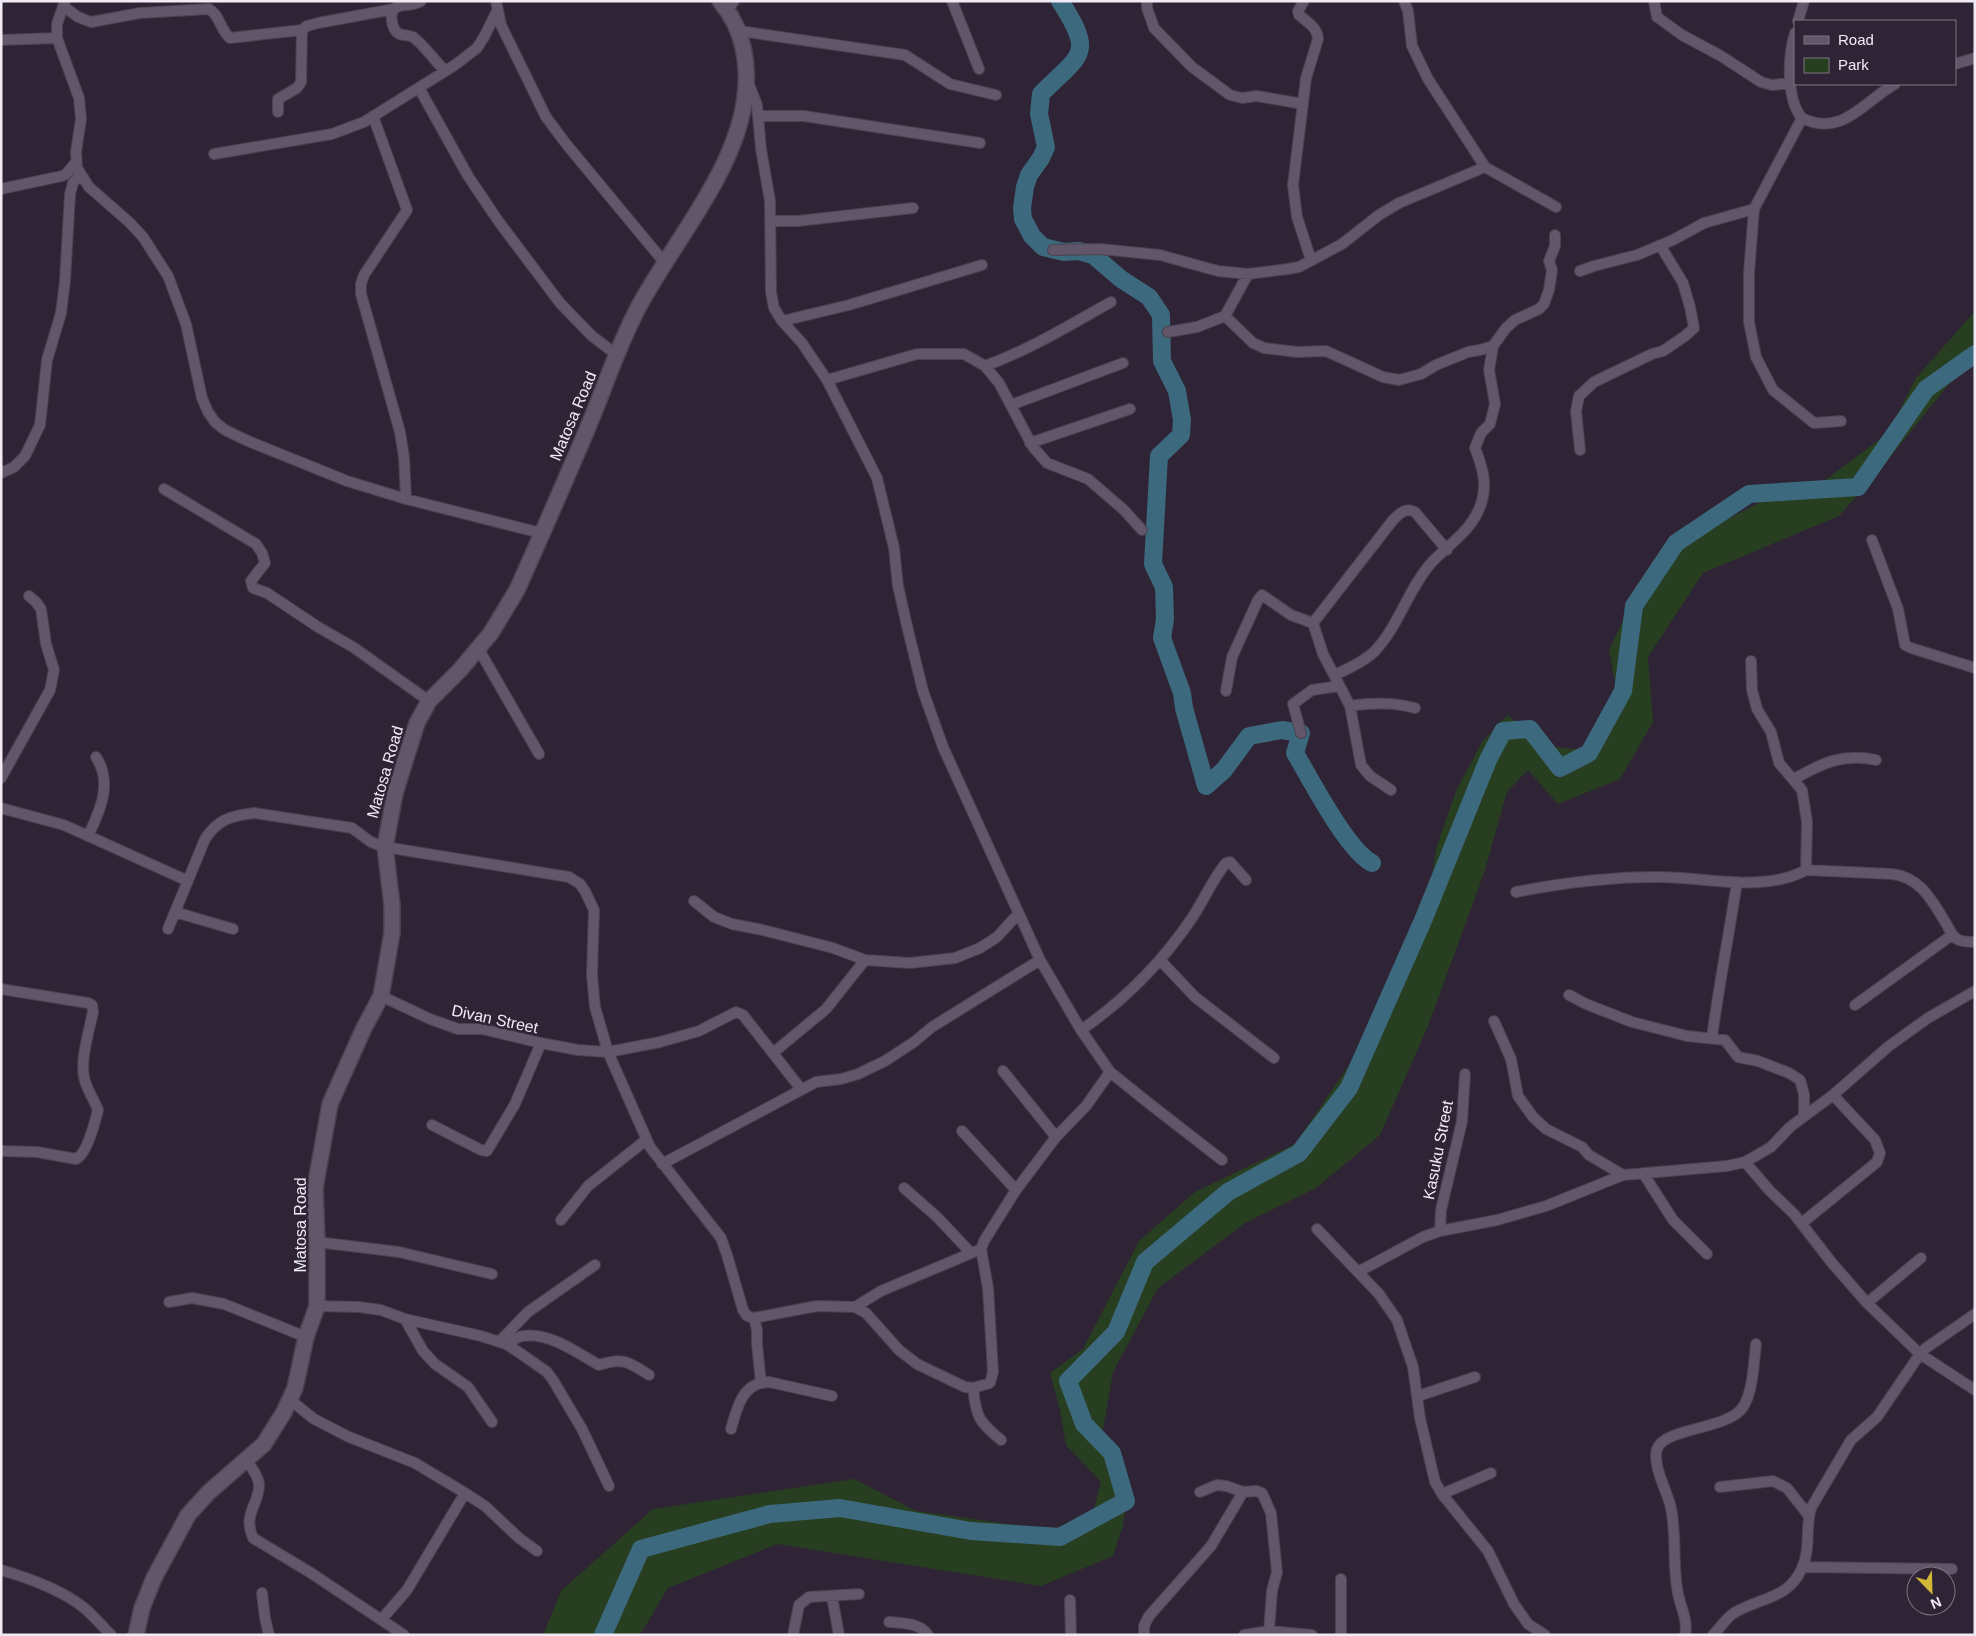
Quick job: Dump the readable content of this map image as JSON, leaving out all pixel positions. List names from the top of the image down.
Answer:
{
  "streets": {
    "street": ["Matosa Road", "Divan Street", "Kasuku Street"]
  },
  "crossings": [
    ["Matosa Road", "Divan Street"]
  ],
  "legend": ["Road", "Park"],
  "north": "bottom right"
}
